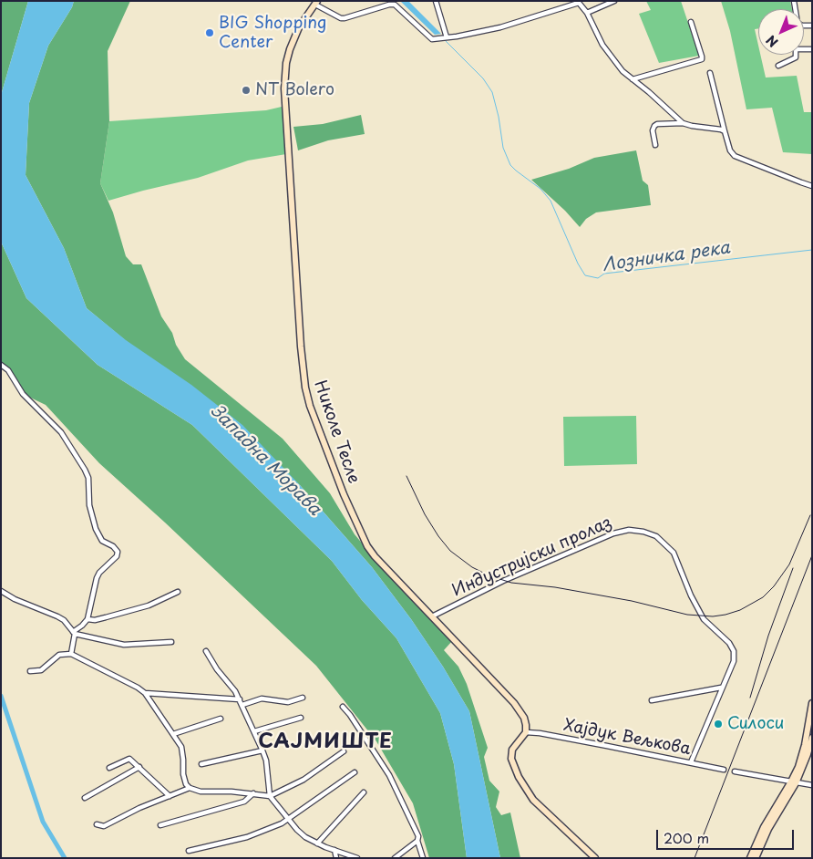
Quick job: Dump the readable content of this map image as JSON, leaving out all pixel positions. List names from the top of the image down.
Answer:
{
  "streets": {
    "street": ["Николе Тесле", "Индустријски пролаз", "Хајдук Вељкова"]
  },
  "crossings": [
    ["Николе Тесле", "Индустријски пролаз"],
    ["Николе Тесле", "Хајдук Вељкова"],
    ["Индустријски пролаз", "Хајдук Вељкова"]
  ],
  "districts": ["САЈМИШТЕ"],
  "water": ["Лозничка река", "Западна Морава"],
  "places": ["BIG Shopping Center", "NT Bolero", "Силоси"],
  "scale_bar": "200 m",
  "north": "bottom left"
}
